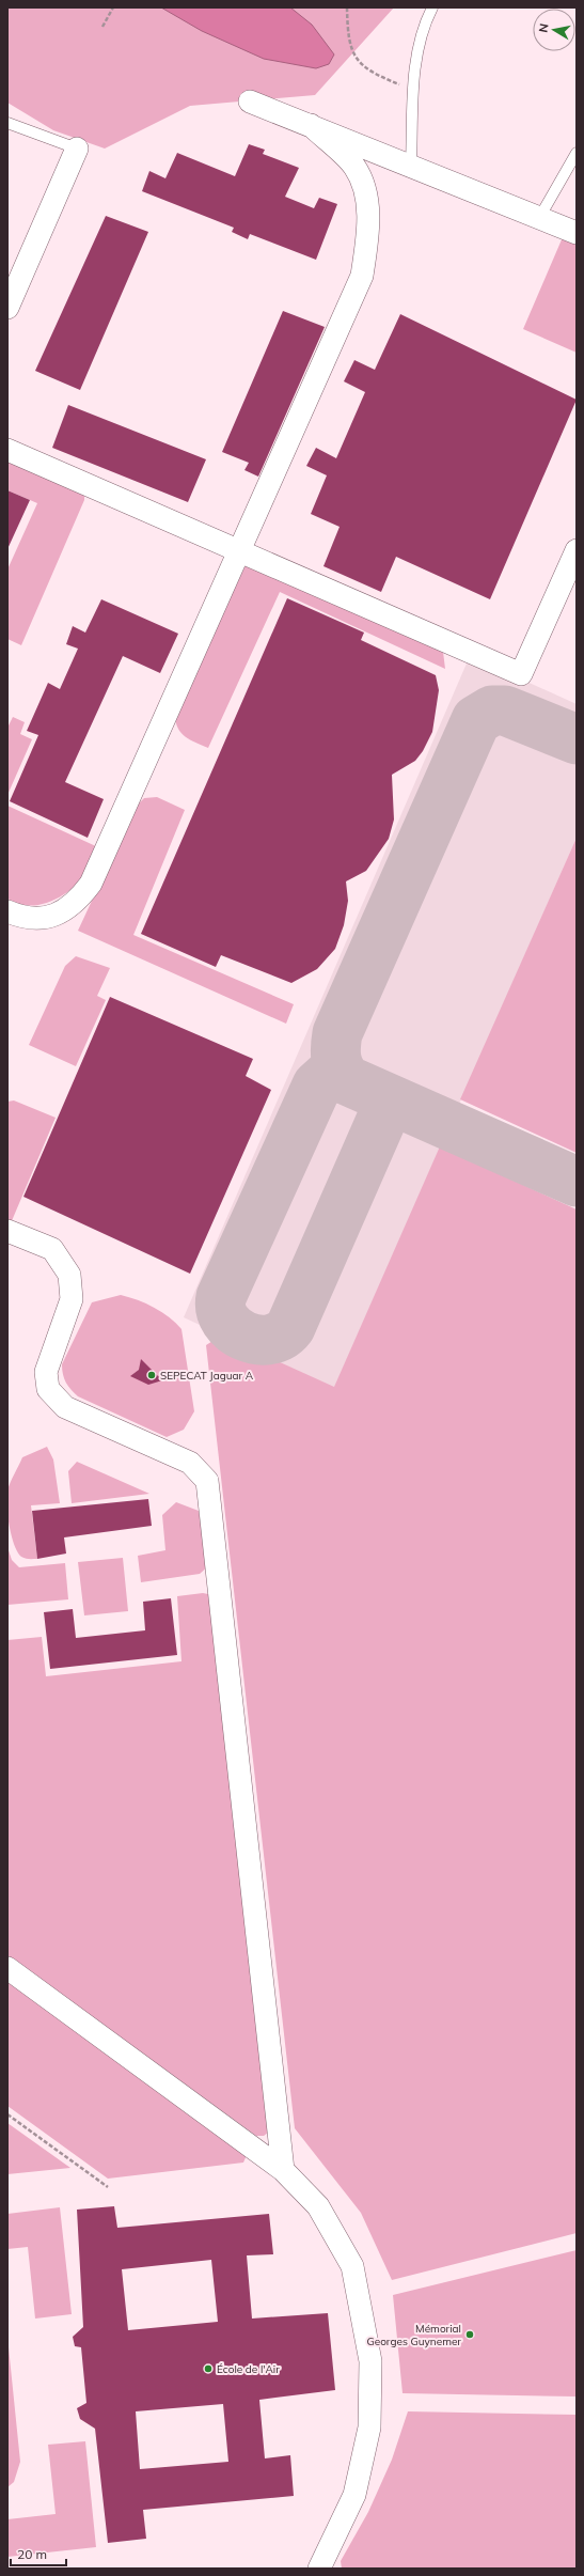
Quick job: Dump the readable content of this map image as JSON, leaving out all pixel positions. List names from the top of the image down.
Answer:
{
  "places": ["SEPECAT Jaguar A", "Mémorial Georges Guynemer", "École de l'Air"],
  "scale_bar": "20 m",
  "north": "left"
}
